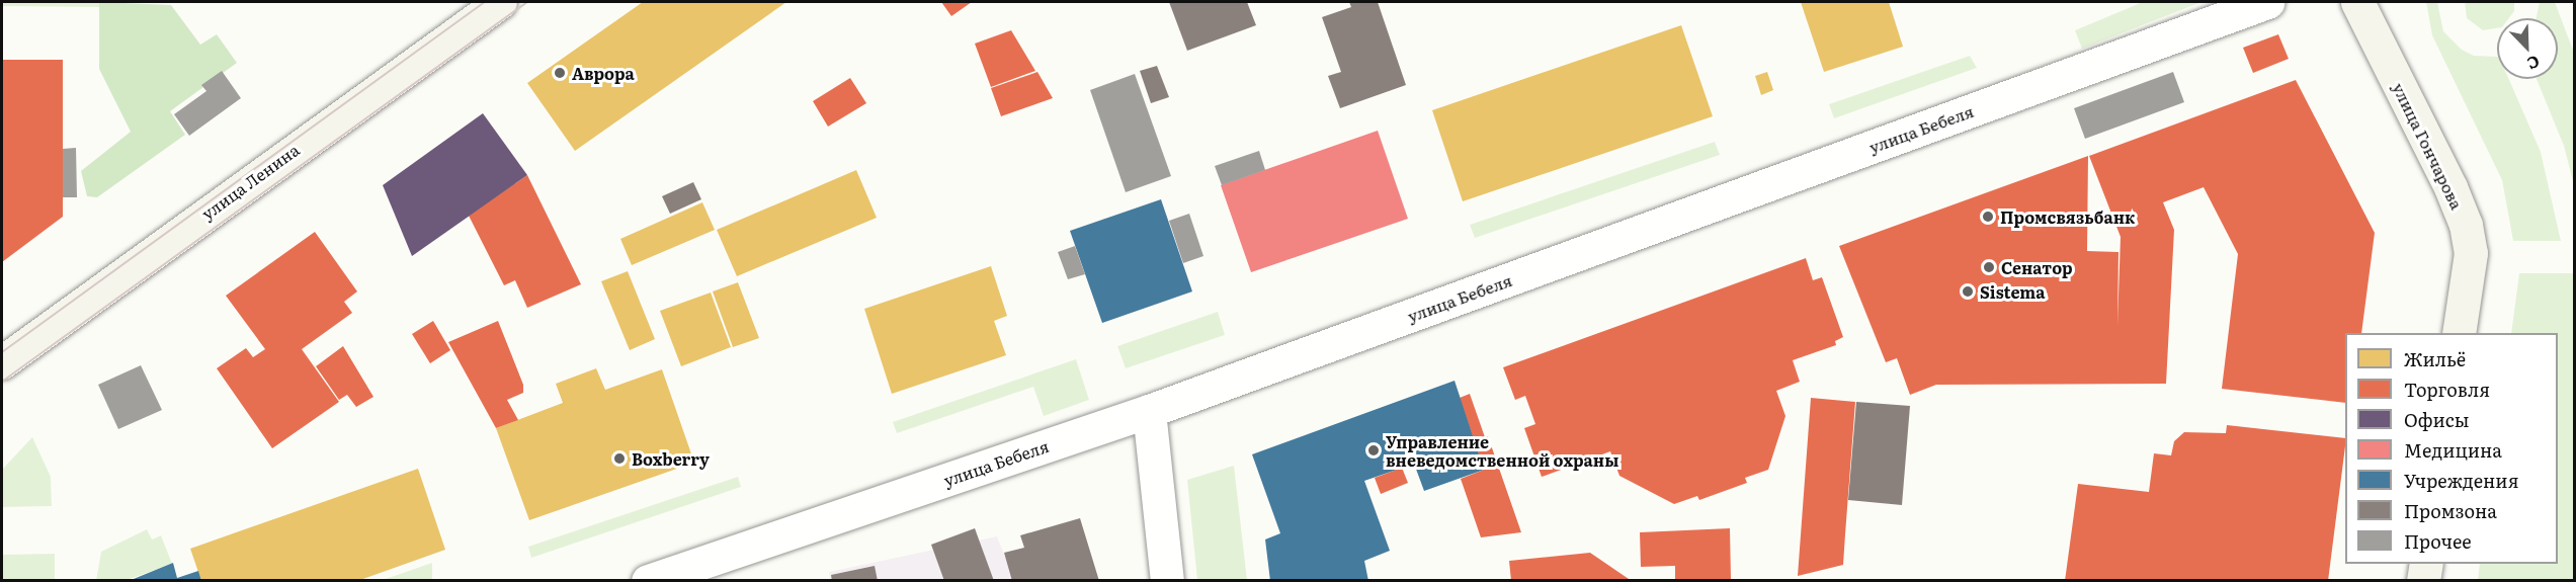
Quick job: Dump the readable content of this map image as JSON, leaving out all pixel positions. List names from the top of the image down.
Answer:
{
  "streets": {
    "street": ["улица Бебеля", "улица Гончарова", "улица Ленина"]
  },
  "places": [
    "Аврора",
    "Промсвязьбанк",
    "Сенатор",
    "Sistema",
    "Управление вневедомственной охраны",
    "Boxberry"
  ],
  "legend": [
    "Жильё",
    "Торговля",
    "Офисы",
    "Медицина",
    "Учреждения",
    "Промзона",
    "Прочее"
  ],
  "north": "bottom right"
}
